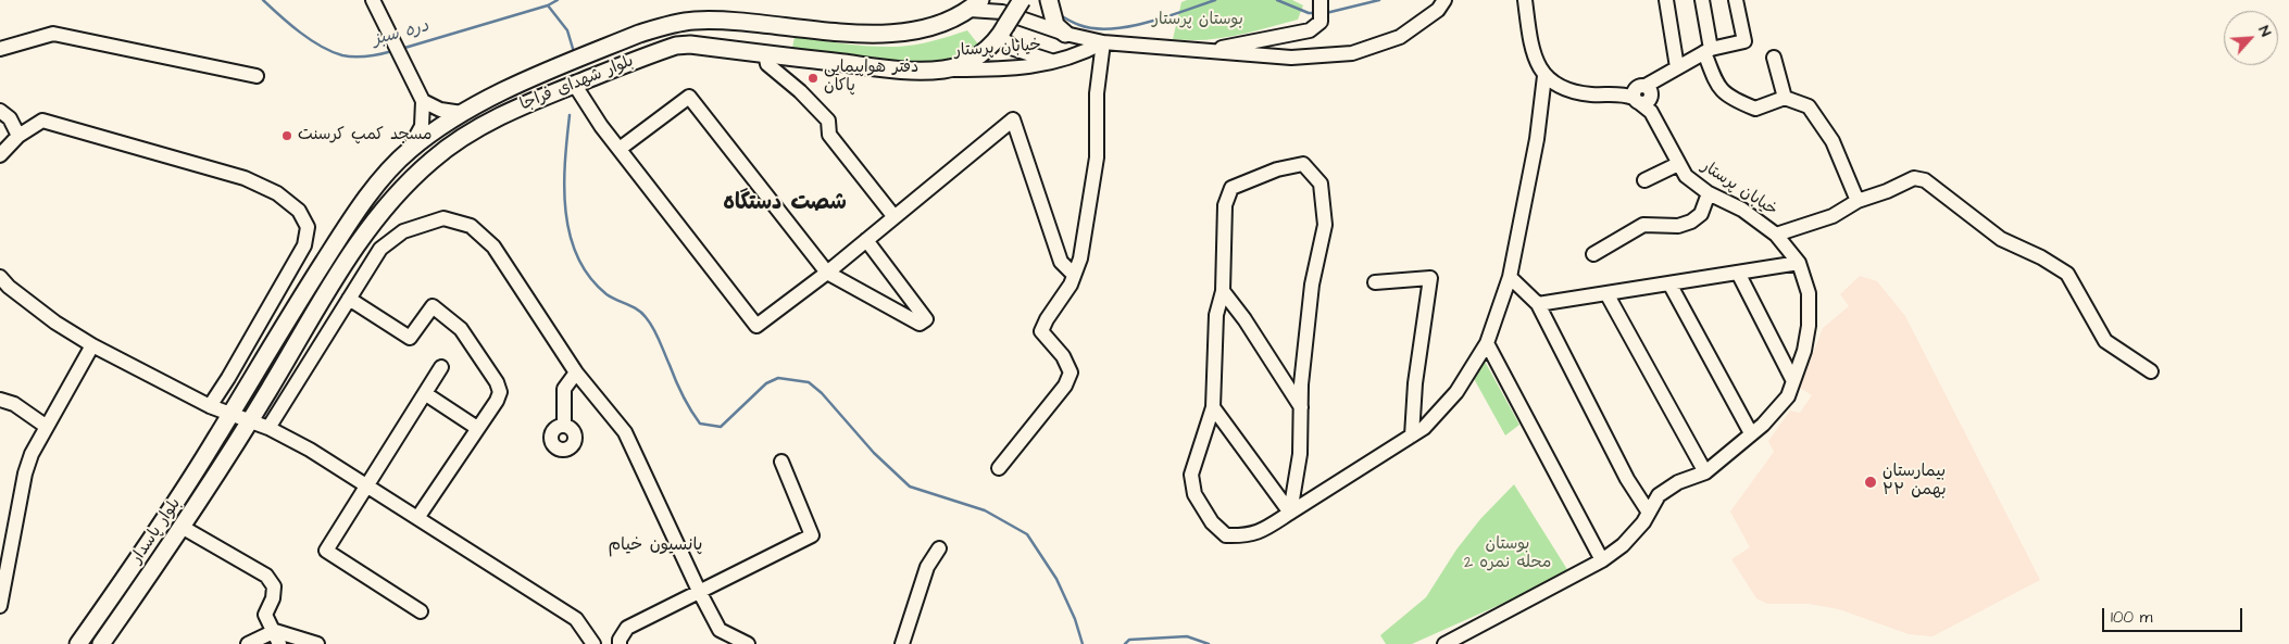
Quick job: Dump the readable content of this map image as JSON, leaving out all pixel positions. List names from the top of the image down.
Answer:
{
  "streets": {
    "main road": ["بلوار شهدای فراجا", "بلوار پاسدار"],
    "street": ["خیابان پرستار"]
  },
  "crossings": [
    ["خیابان پرستار", "بلوار شهدای فراجا"],
    ["بلوار شهدای فراجا", "بلوار پاسدار"]
  ],
  "districts": ["شصت دستگاه", "پانسیون خیام"],
  "water": ["دره سبز"],
  "parks": ["بوستان پرستار", "بوستان محله نمره 2"],
  "places": ["دفتر هواپیمایی پاکان", "مسجد کمپ کرسنت", "بیمارستان ۲۲ بهمن"],
  "scale_bar": "100 m",
  "north": "top right"
}
